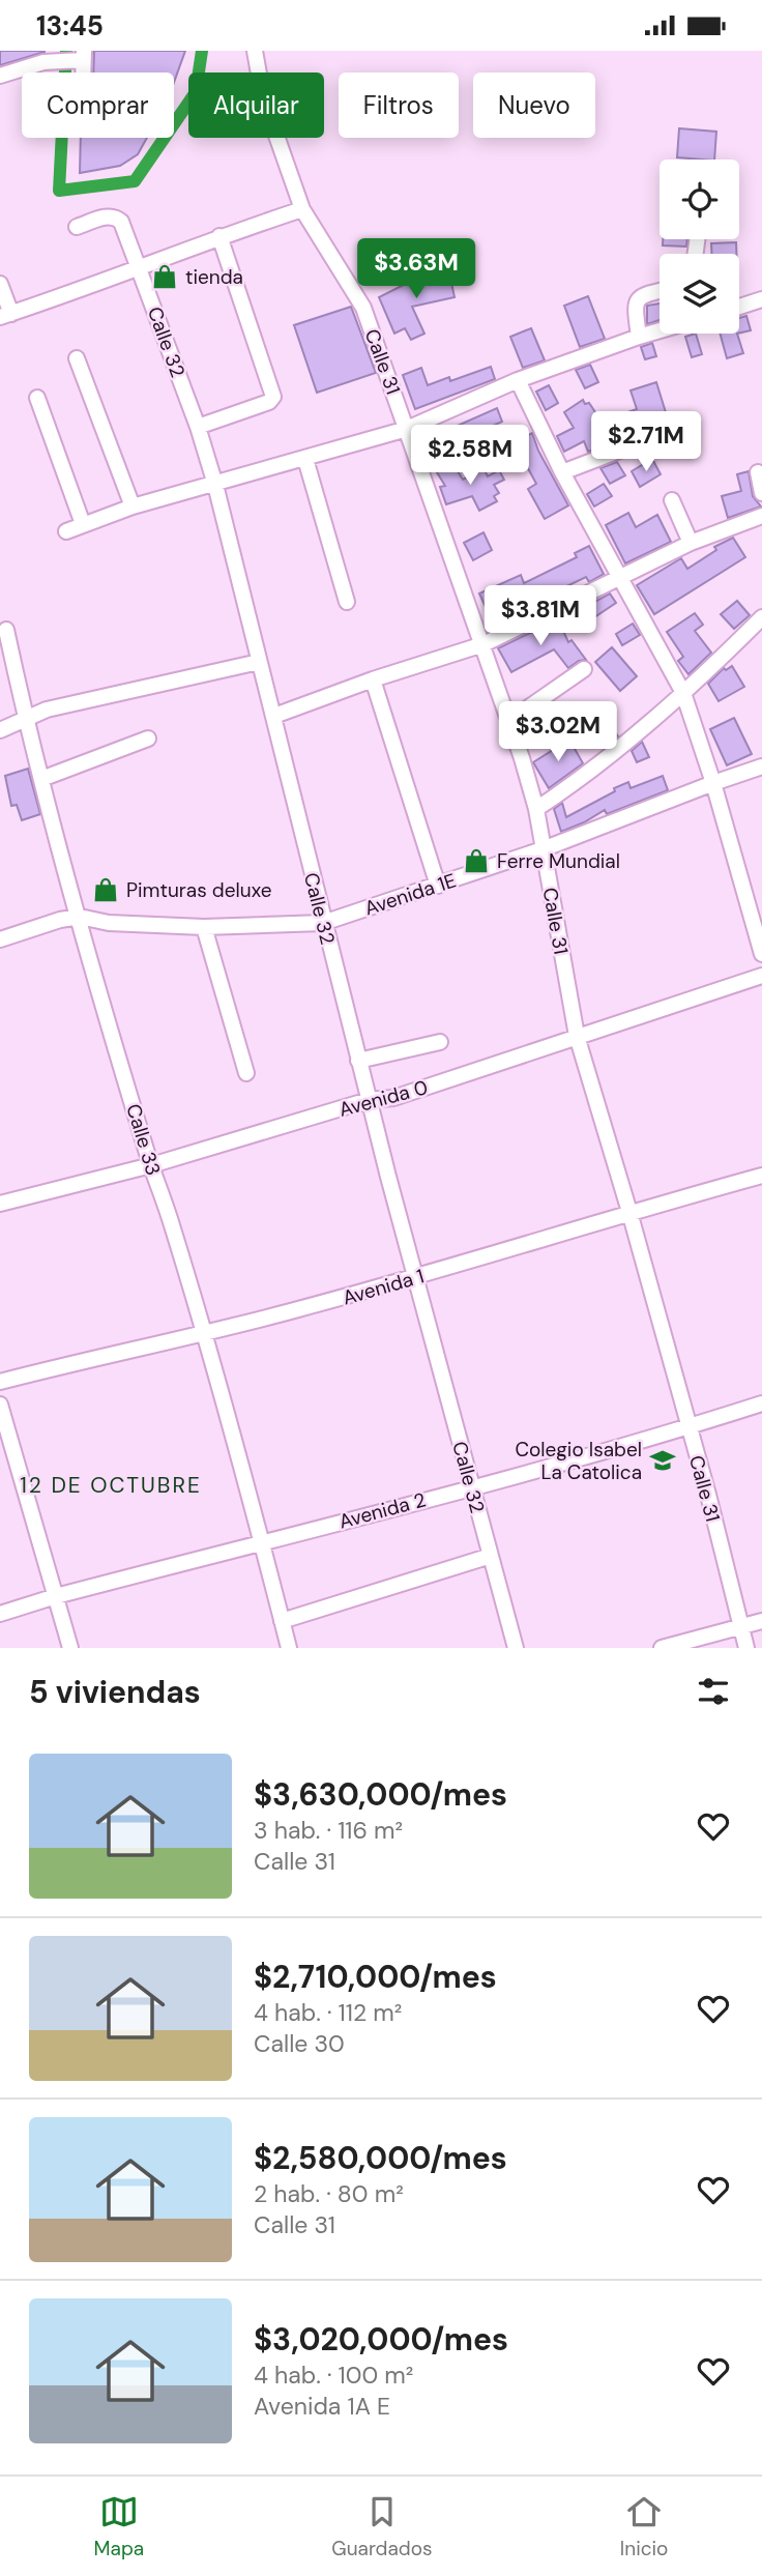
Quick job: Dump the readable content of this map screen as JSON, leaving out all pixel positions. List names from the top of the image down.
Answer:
{
  "streets": {
    "street": [
      "Calle 32",
      "Calle 31",
      "Avenida 1E",
      "Avenida 0",
      "Calle 33",
      "Avenida 1",
      "Avenida 2"
    ]
  },
  "crossings": [
    ["Calle 32", "Avenida 1E"],
    ["Calle 32", "Avenida 0"],
    ["Calle 32", "Avenida 1"],
    ["Calle 32", "Avenida 2"],
    ["Calle 31", "Avenida 1E"],
    ["Calle 31", "Avenida 0"],
    ["Calle 31", "Avenida 1"],
    ["Calle 31", "Avenida 2"],
    ["Avenida 1E", "Calle 33"],
    ["Avenida 0", "Calle 33"],
    ["Calle 33", "Avenida 1"],
    ["Calle 33", "Avenida 2"]
  ],
  "districts": ["12 DE OCTUBRE"],
  "places": {
    "shop": ["tienda", "Ferre Mundial", "Pimturas deluxe"],
    "school or university": ["Colegio Isabel La Catolica"]
  },
  "page": {
    "status": "13:45",
    "chip": [
      "Comprar",
      "Alquilar",
      "Filtros",
      "Nuevo"
    ],
    "price": [
      "$3.63M",
      "$2.71M",
      "$2.58M",
      "$3.81M",
      "$3.02M"
    ],
    "heading": "5 viviendas",
    "list": [
      {
        "name": "$3,630,000/mes",
        "note": "3 hab. · 116 m² · Calle 31"
      },
      {
        "name": "$2,710,000/mes",
        "note": "4 hab. · 112 m² · Calle 30"
      },
      {
        "name": "$2,580,000/mes",
        "note": "2 hab. · 80 m² · Calle 31"
      },
      {
        "name": "$3,020,000/mes",
        "note": "4 hab. · 100 m² · Avenida 1A E"
      }
    ],
    "tabs": ["Mapa", "Guardados", "Inicio"]
  }
}
